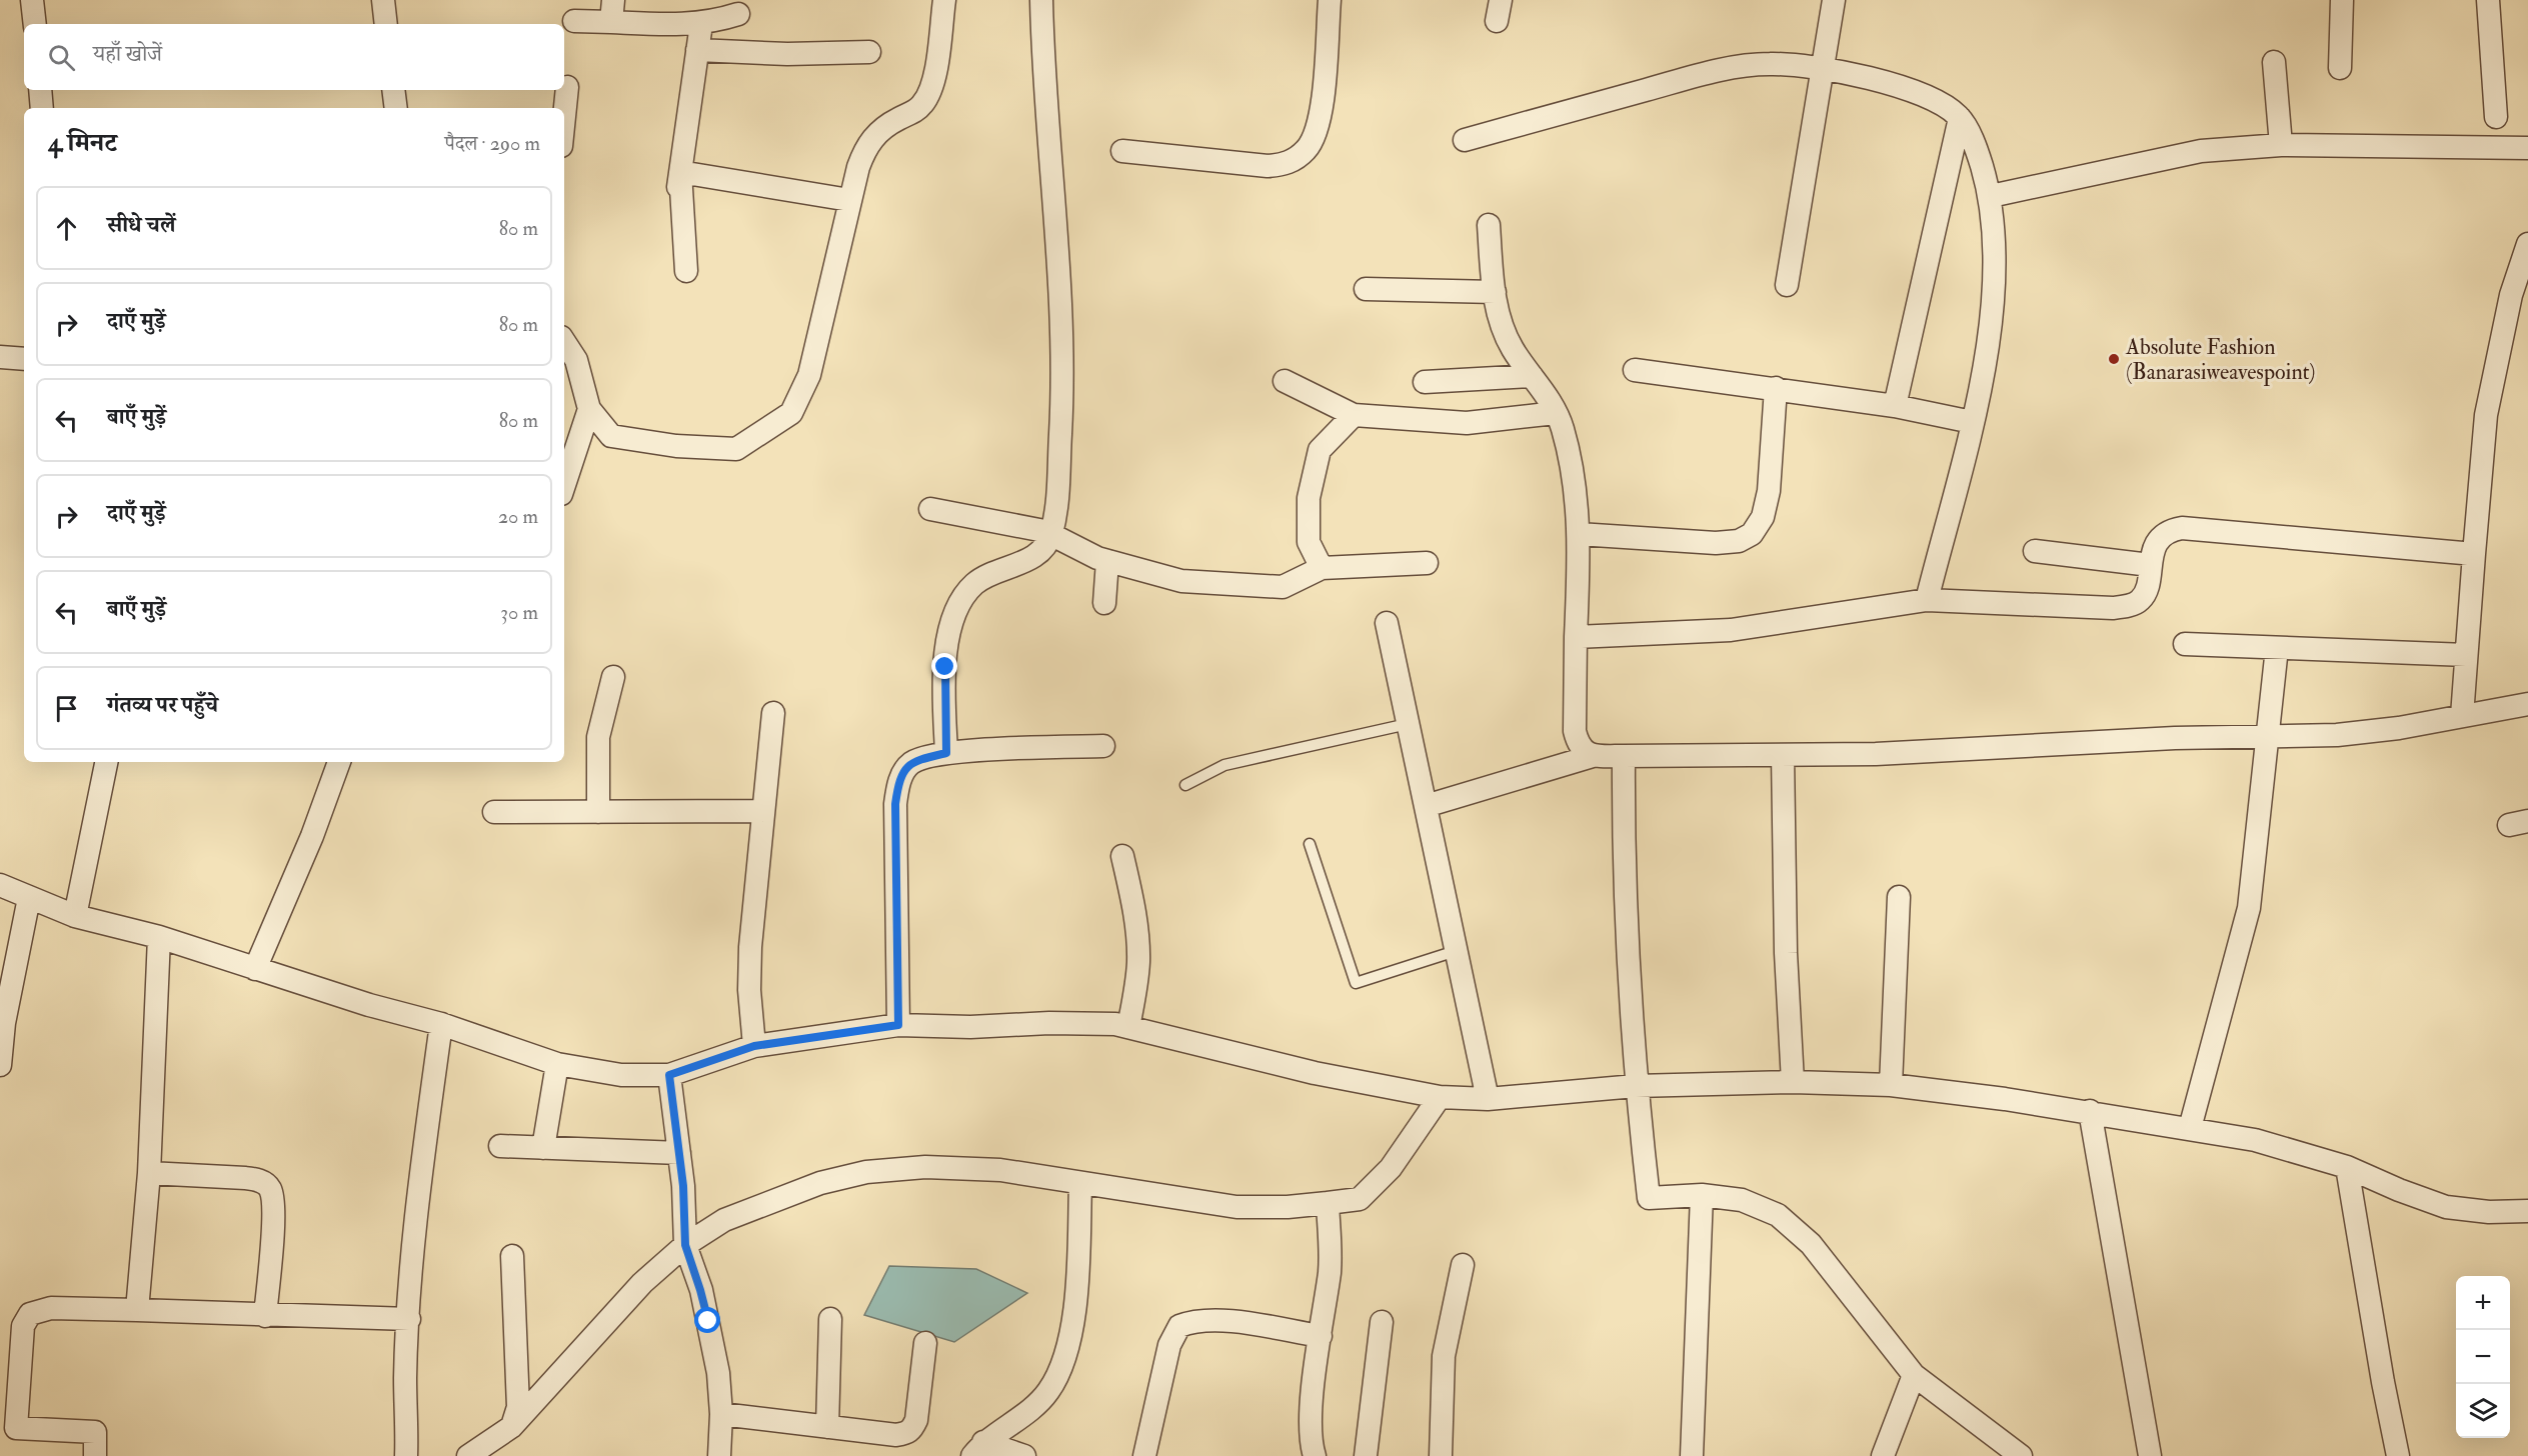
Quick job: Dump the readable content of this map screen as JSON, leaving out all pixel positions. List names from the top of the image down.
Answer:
{
  "places": ["Absolute Fashion (Banarasiweavespoint)"],
  "page": {
    "search": "यहाँ खोजें",
    "heading": ["4 मिनट", "पैदल · 290 m"],
    "list": [
      ["सीधे चलें", "80 m"],
      ["दाएँ मुड़ें", "80 m"],
      ["बाएँ मुड़ें", "80 m"],
      ["दाएँ मुड़ें", "20 m"],
      ["बाएँ मुड़ें", "30 m"],
      "गंतव्य पर पहुँचे"
    ],
    "map_buttons": ["+", "−"]
  }
}
